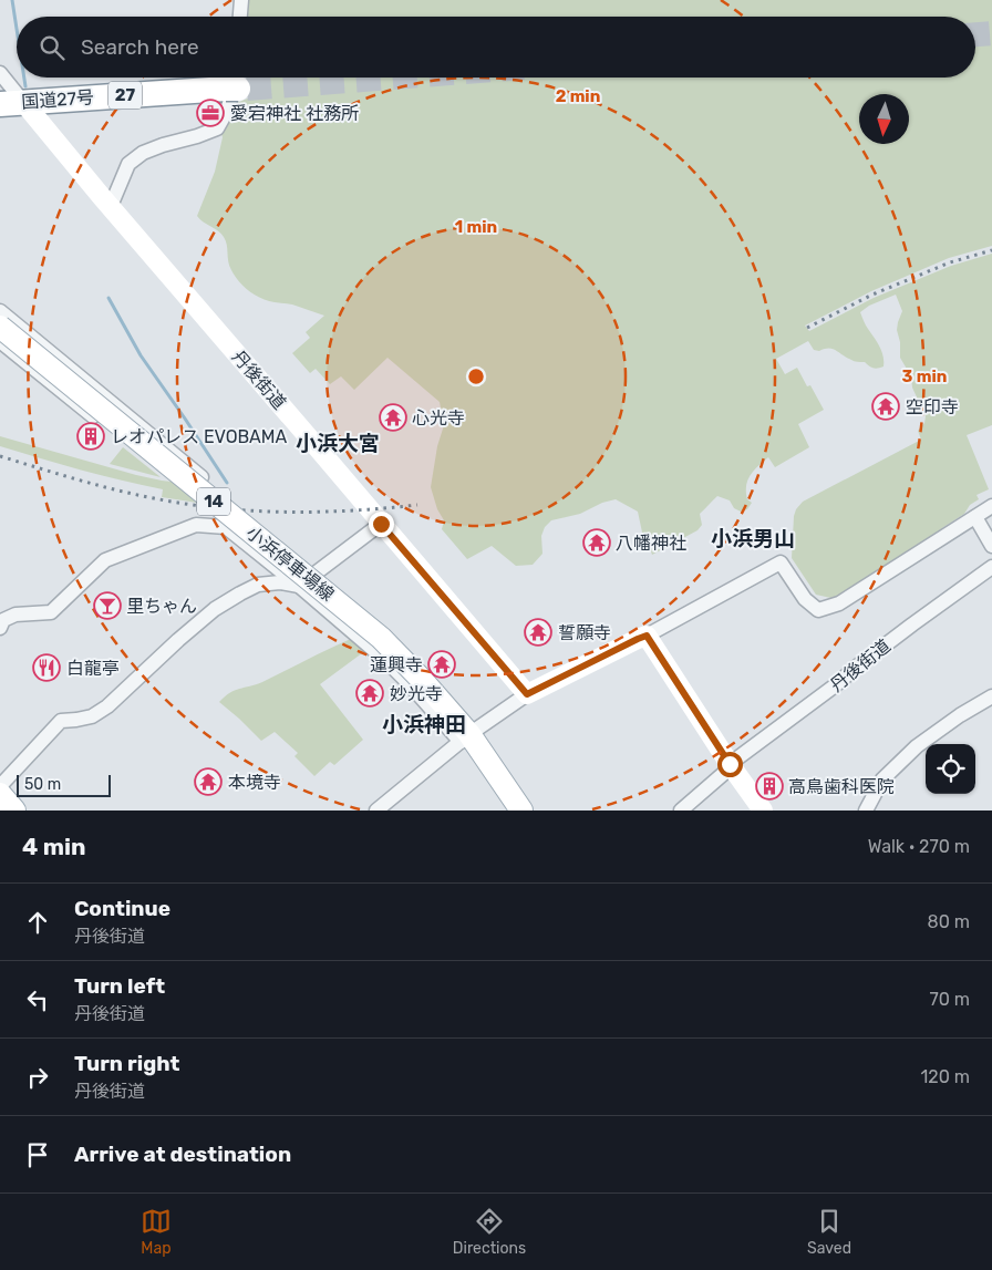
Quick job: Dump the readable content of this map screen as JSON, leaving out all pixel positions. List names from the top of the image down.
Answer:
{
  "streets": {
    "highway": ["27", "国道27号"],
    "main road": ["14", "小浜停車場線"],
    "street": ["丹後街道"]
  },
  "crossings": [
    ["国道27号", "丹後街道"]
  ],
  "districts": ["小浜大宮", "小浜男山", "小浜神田"],
  "places": {
    "office": ["愛宕神社 社務所"],
    "temple": [
      "空印寺",
      "心光寺",
      "八幡神社",
      "誓願寺",
      "蓮興寺",
      "妙光寺",
      "本境寺"
    ],
    "building": ["レオパレス EVOBAMA", "高鳥歯科医院"],
    "bar": ["里ちゃん"],
    "restaurant": ["白龍亭"]
  },
  "scale_bar": "50 m",
  "north": "bottom",
  "page": {
    "search": "Search here",
    "scale": "50 m",
    "heading": ["4 min", "Walk · 270 m"],
    "list": [
      ["Continue", "丹後街道", "80 m"],
      ["Turn left", "丹後街道", "70 m"],
      ["Turn right", "丹後街道", "120 m"],
      "Arrive at destination"
    ],
    "nav": ["Map", "Directions", "Saved"]
  },
  "rings": ["2 min", "1 min", "3 min"]
}
